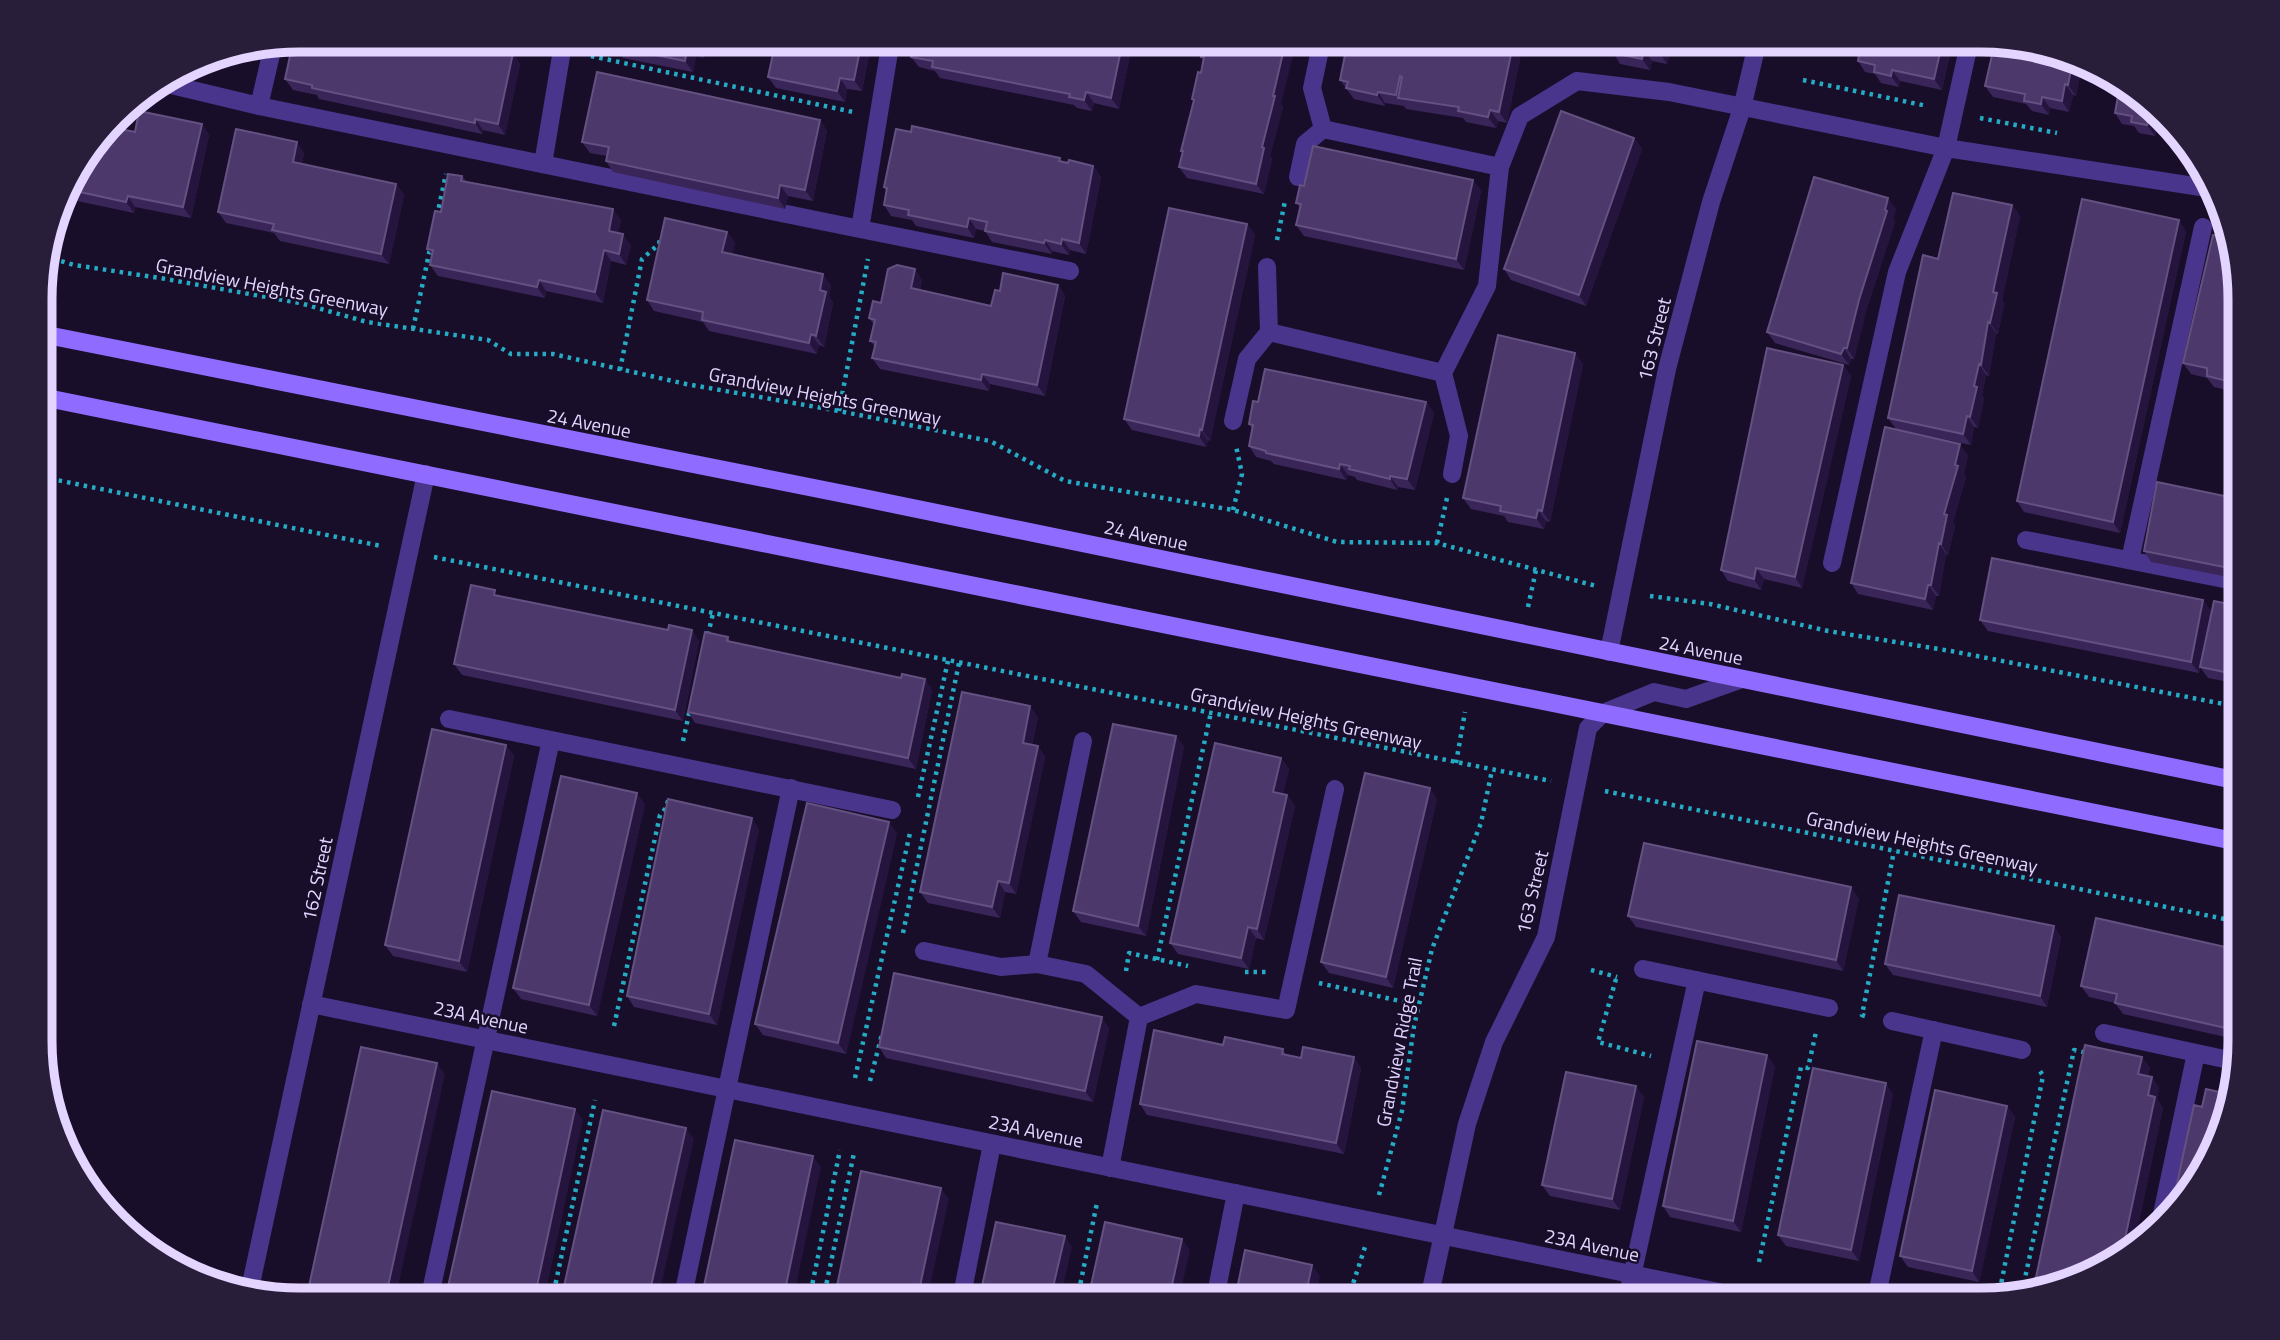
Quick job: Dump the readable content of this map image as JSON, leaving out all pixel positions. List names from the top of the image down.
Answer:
{
  "streets": {
    "main road": ["24 Avenue"],
    "street": ["163 Street", "162 Street", "23A Avenue"],
    "path": ["Grandview Heights Greenway", "Grandview Ridge Trail"]
  },
  "crossings": [
    ["Grandview Heights Greenway", "Grandview Ridge Trail"],
    ["163 Street", "24 Avenue"],
    ["163 Street", "23A Avenue"],
    ["162 Street", "23A Avenue"]
  ]
}
